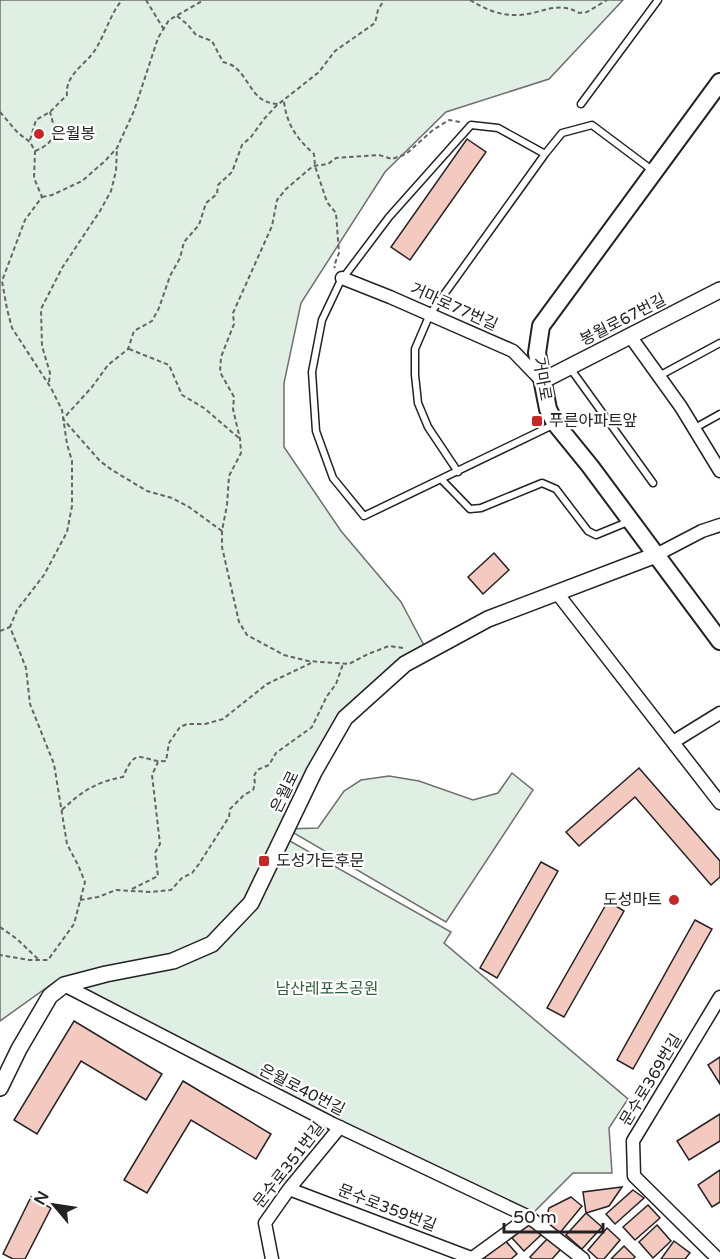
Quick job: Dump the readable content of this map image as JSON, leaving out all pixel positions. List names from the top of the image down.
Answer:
{
  "streets": {
    "main road": ["거마로"],
    "street": [
      "거마로77번길",
      "봉월로67번길",
      "은월로",
      "문수로369번길",
      "은월로40번길",
      "문수로351번길",
      "문수로359번길"
    ]
  },
  "crossings": [
    ["거마로77번길", "봉월로67번길"],
    ["거마로77번길", "거마로"],
    ["봉월로67번길", "거마로"],
    ["거마로", "은월로"],
    ["은월로", "은월로40번길"],
    ["은월로40번길", "문수로351번길"],
    ["문수로351번길", "문수로359번길"]
  ],
  "parks": ["남산레포츠공원"],
  "places": {
    "other": ["은월봉", "도성마트"],
    "transit": ["푸른아파트앞", "도성가든후문"]
  },
  "scale_bar": "50 m",
  "north": "top left"
}
